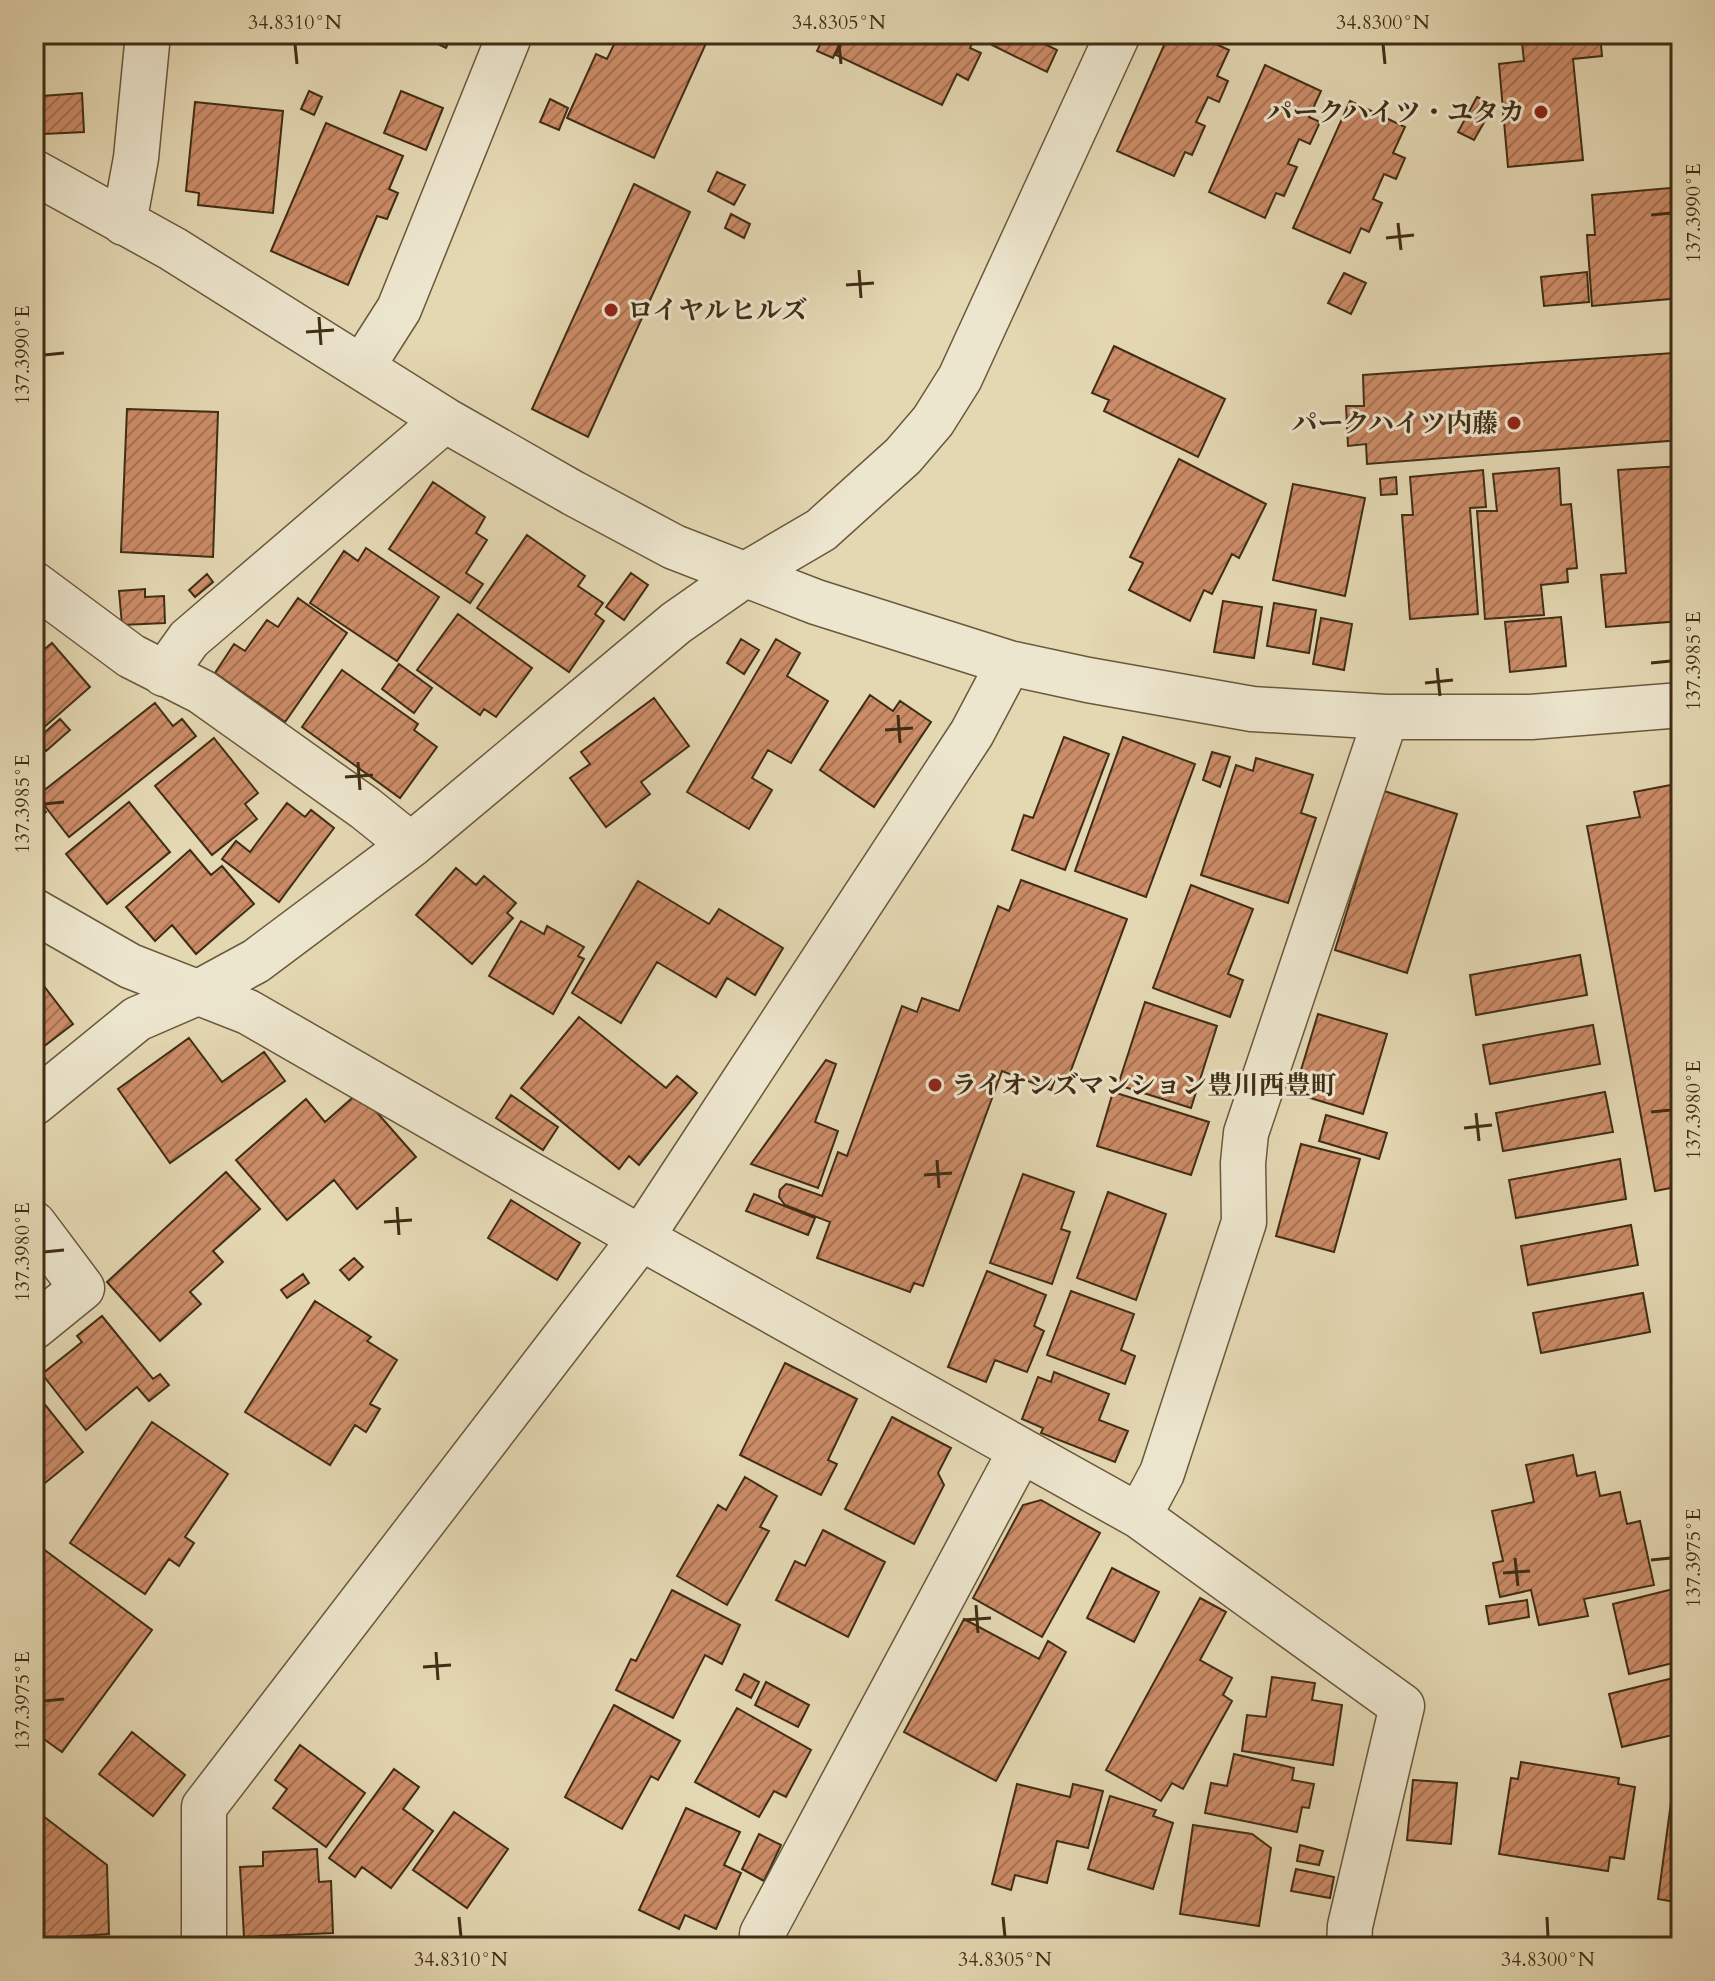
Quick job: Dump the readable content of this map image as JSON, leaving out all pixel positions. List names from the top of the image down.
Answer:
{
  "places": [
    "パークハイツ・ユタカ",
    "ロイヤルヒルズ",
    "パークハイツ内藤",
    "ライオンズマンション豊川西豊町"
  ],
  "coordinates": [
    "34.8310°N",
    "34.8305°N",
    "34.8300°N",
    "137.3990°E",
    "137.3985°E",
    "137.3980°E",
    "137.3975°E"
  ]
}
